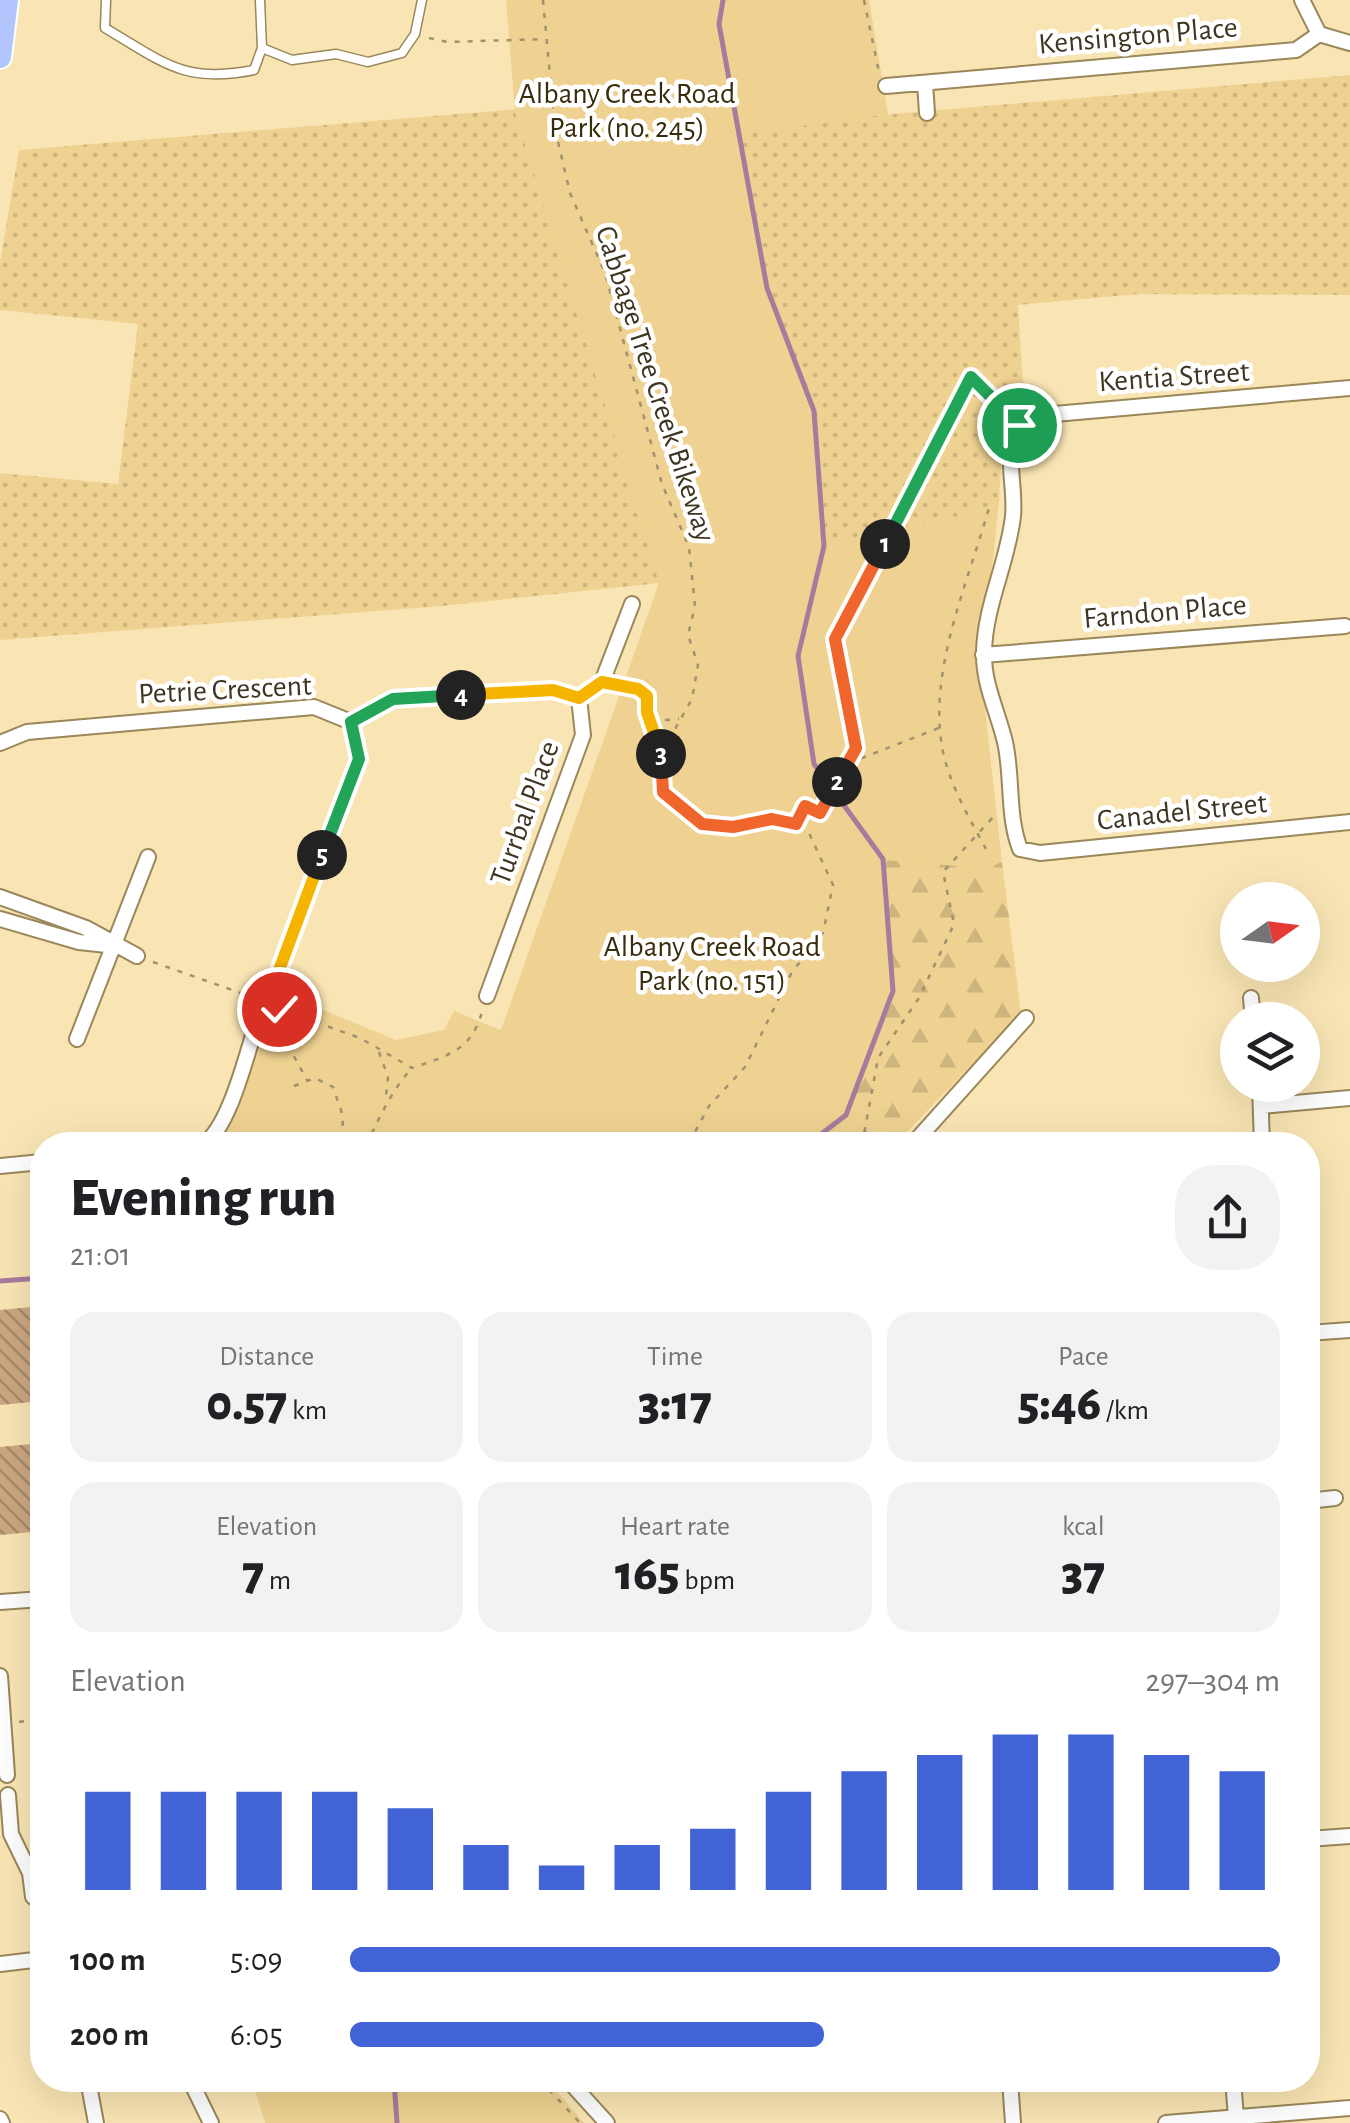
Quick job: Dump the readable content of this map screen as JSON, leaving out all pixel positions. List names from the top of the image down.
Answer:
{
  "streets": {
    "street": [
      "Kensington Place",
      "Kentia Street",
      "Farndon Place",
      "Petrie Crescent",
      "Canadel Street",
      "Turrbal Place"
    ],
    "path": ["Cabbage Tree Creek Bikeway"]
  },
  "crossings": [
    ["Petrie Crescent", "Turrbal Place"]
  ],
  "parks": ["Albany Creek Road Park (no. 245)", "Albany Creek Road Park (no. 151)"],
  "north": "right",
  "page": {
    "pins": [
      "1",
      "4",
      "3",
      "2",
      "5"
    ],
    "heading": ["Evening run", "21:01"],
    "stats": [
      ["Distance", "0.57 km"],
      ["Time", "3:17"],
      ["Pace", "5:46 /km"],
      ["Elevation", "7 m"],
      ["Heart rate", "165 bpm"],
      ["kcal", "37"]
    ],
    "chart": ["Elevation", "297–304 m"],
    "list": [
      {
        "name": "100 m",
        "note": "5:09"
      },
      {
        "name": "200 m",
        "note": "6:05"
      }
    ]
  }
}
